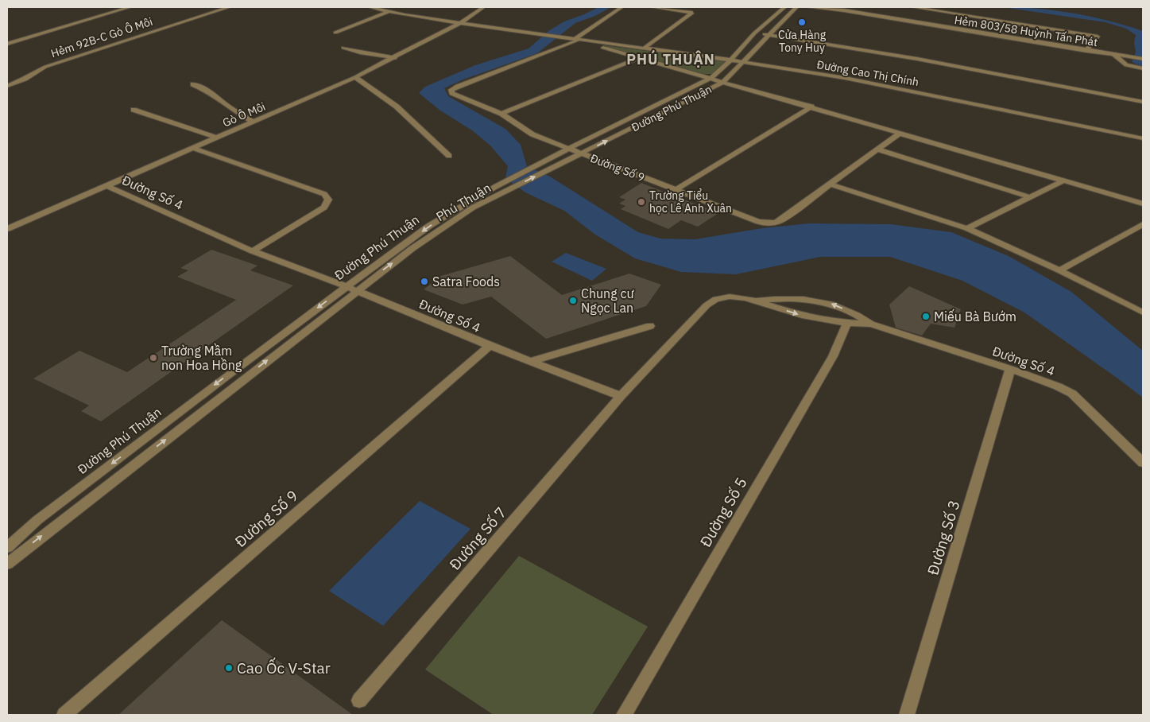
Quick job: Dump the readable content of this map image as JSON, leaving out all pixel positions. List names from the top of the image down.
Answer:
{
  "streets": {
    "street": [
      "Hẻm 803/58 Huỳnh Tấn Phát",
      "Hẻm 92B-C Gò Ô Môi",
      "Đường Cao Thị Chính",
      "Đường Phú Thuận",
      "Gò Ô Môi",
      "Đường Số 9",
      "Đường Số 4",
      "Phú Thuận",
      "Đường Số 5",
      "Đường Số 3",
      "Đường Số 7"
    ]
  },
  "crossings": [
    ["Đường Cao Thị Chính", "Đường Phú Thuận"],
    ["Đường Cao Thị Chính", "Gò Ô Môi"],
    ["Đường Cao Thị Chính", "Đường Số 9"],
    ["Đường Phú Thuận", "Đường Số 9"],
    ["Đường Phú Thuận", "Đường Số 4"],
    ["Đường Phú Thuận", "Phú Thuận"],
    ["Gò Ô Môi", "Đường Số 4"],
    ["Đường Số 9", "Đường Số 4"],
    ["Đường Số 4", "Phú Thuận"],
    ["Đường Số 4", "Đường Số 5"],
    ["Đường Số 4", "Đường Số 3"],
    ["Đường Số 4", "Đường Số 7"]
  ],
  "one_way": ["Phú Thuận"],
  "districts": ["PHÚ THUẬN"],
  "places": [
    "Cửa Hàng Tony Huy",
    "Trường Tiểu học Lê Anh Xuân",
    "Satra Foods",
    "Chung cư Ngọc Lan",
    "Miếu Bà Bướm",
    "Trường Mầm non Hoa Hồng",
    "Cao Ốc V-Star"
  ]
}
